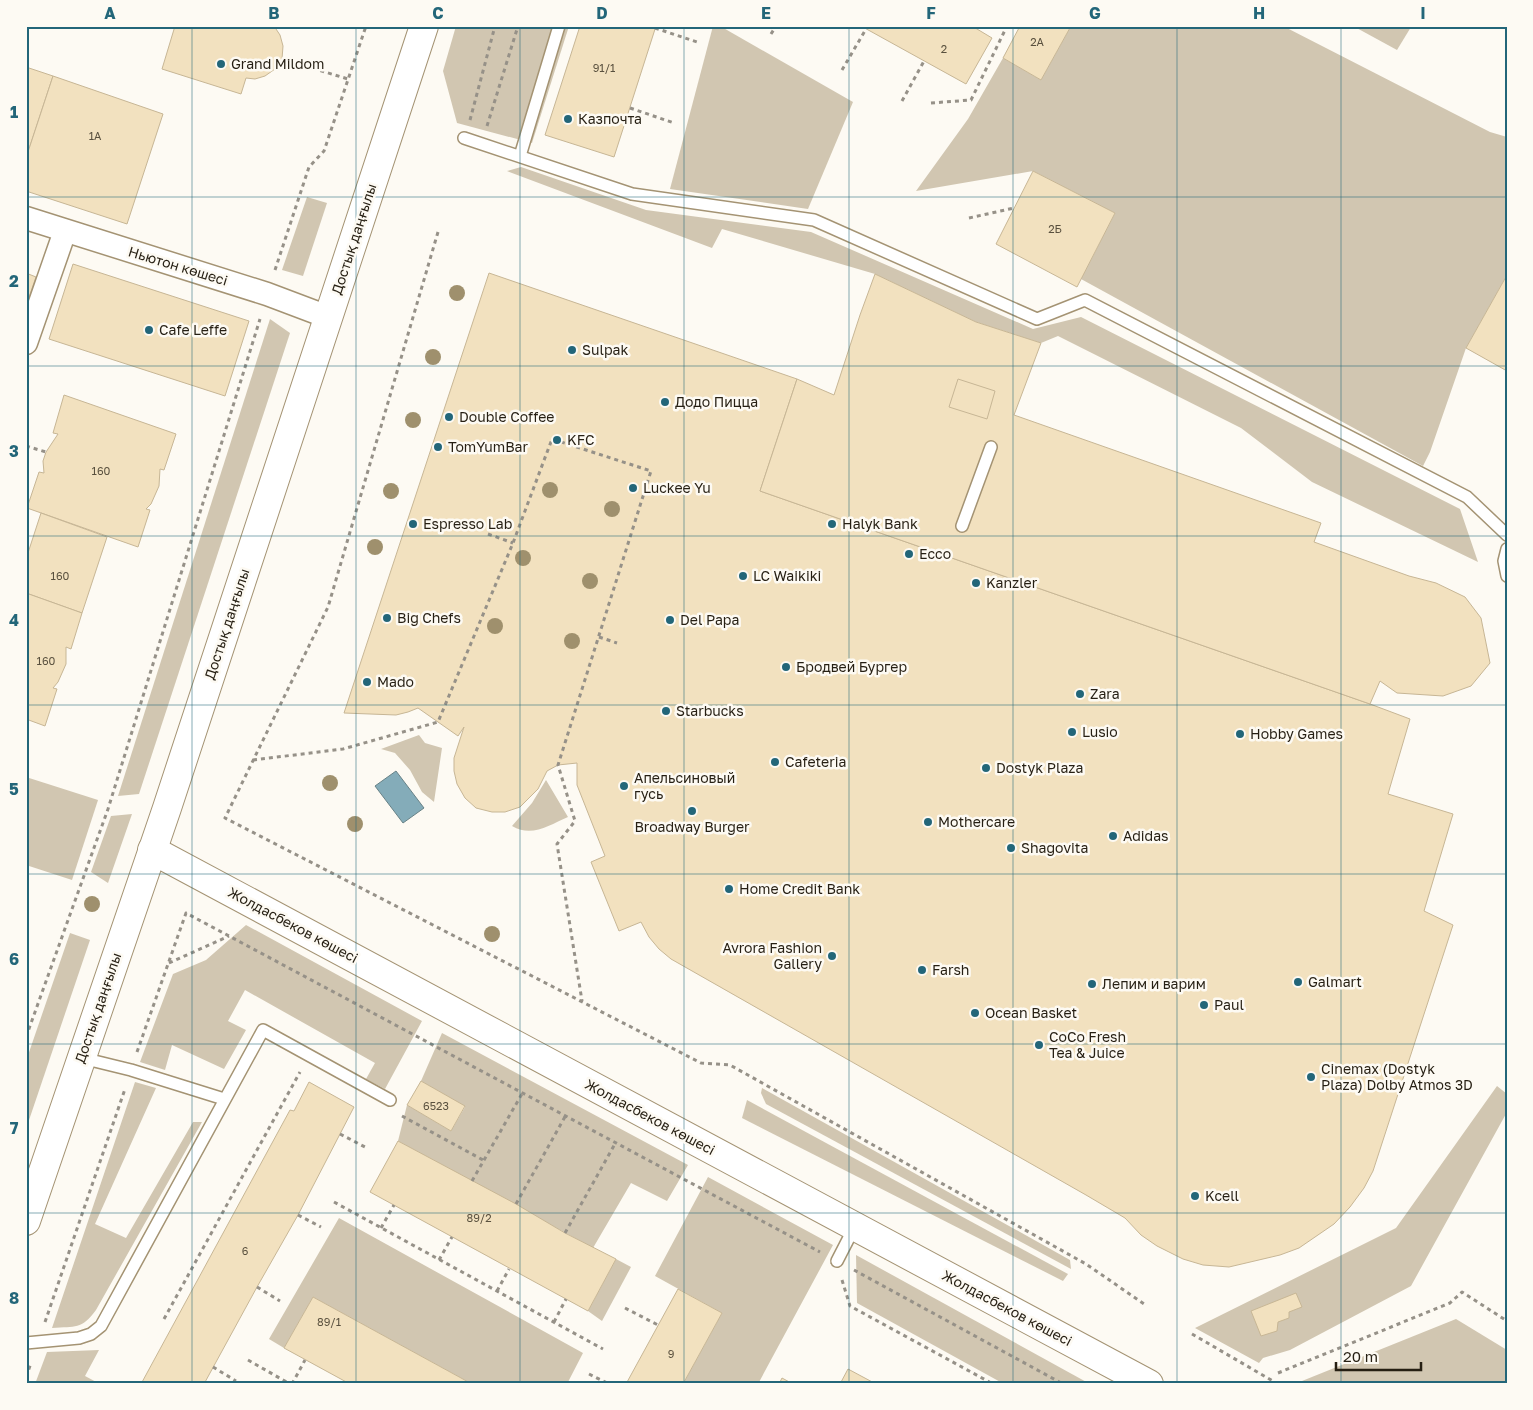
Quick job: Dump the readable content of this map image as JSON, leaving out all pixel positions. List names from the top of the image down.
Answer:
{
  "streets": {
    "main road": ["Достық даңғылы", "Жолдасбеков көшесі"],
    "street": ["Ньютон көшесі"]
  },
  "crossings": [
    ["Достық даңғылы", "Ньютон көшесі"],
    ["Достық даңғылы", "Жолдасбеков көшесі"]
  ],
  "places": [
    "Grand Mildom",
    "Казпочта",
    "Cafe Leffe",
    "Sulpak",
    "Додо Пицца",
    "Double Coffee",
    "KFC",
    "TomYumBar",
    "Luckee Yu",
    "Espresso Lab",
    "Halyk Bank",
    "Ecco",
    "LC Waikiki",
    "Kanzler",
    "Big Chefs",
    "Del Papa",
    "Бродвей Бургер",
    "Mado",
    "Zara",
    "Starbucks",
    "Lusio",
    "Hobby Games",
    "Cafeteria",
    "Dostyk Plaza",
    "Апельсиновый гусь",
    "Broadway Burger",
    "Mothercare",
    "Adidas",
    "Shagovita",
    "Home Credit Bank",
    "Avrora Fashion Gallery",
    "Farsh",
    "Galmart",
    "Лепим и варим",
    "Paul",
    "Ocean Basket",
    "CoCo Fresh Tea & Juice",
    "Cinemax (Dostyk Plaza) Dolby Atmos 3D",
    "Kcell"
  ],
  "house_numbers": [
    "2А",
    "2",
    "91/1",
    "1А",
    "2Б",
    "160",
    "160",
    "160",
    "6523",
    "89/2",
    "6",
    "89/1",
    "9"
  ],
  "scale_bar": "20 m",
  "grid": {
    "columns": [
      "A",
      "B",
      "C",
      "D",
      "E",
      "F",
      "G",
      "H",
      "I"
    ],
    "rows": [
      "1",
      "2",
      "3",
      "4",
      "5",
      "6",
      "7",
      "8"
    ]
  }
}
